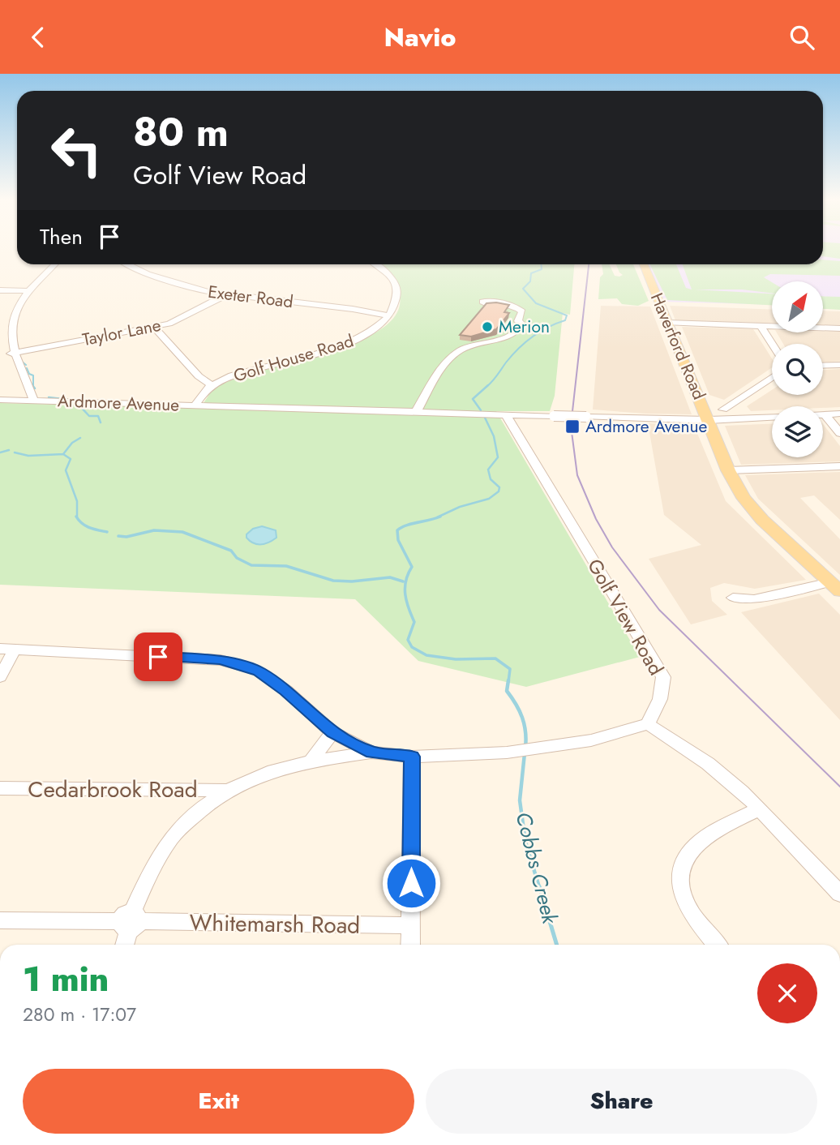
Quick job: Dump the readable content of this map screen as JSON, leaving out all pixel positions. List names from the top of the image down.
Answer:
{
  "streets": {
    "main road": ["Haverford Road"],
    "street": [
      "Exeter Road",
      "Taylor Lane",
      "Golf House Road",
      "Ardmore Avenue",
      "Golf View Road",
      "Cedarbrook Road",
      "Whitemarsh Road"
    ]
  },
  "crossings": [
    ["Exeter Road", "Taylor Lane"],
    ["Exeter Road", "Golf House Road"],
    ["Haverford Road", "Ardmore Avenue"],
    ["Golf House Road", "Ardmore Avenue"],
    ["Ardmore Avenue", "Golf View Road"]
  ],
  "water": ["Cobbs Creek"],
  "places": {
    "other": ["Merion"],
    "transit": ["Ardmore Avenue"]
  },
  "north": "top right",
  "page": {
    "header": "Navio",
    "turn": ["80 m", "Golf View Road"],
    "then": "Then",
    "heading": ["1 min", "280 m · 17:07"],
    "buttons": ["Exit", "Share"]
  }
}
